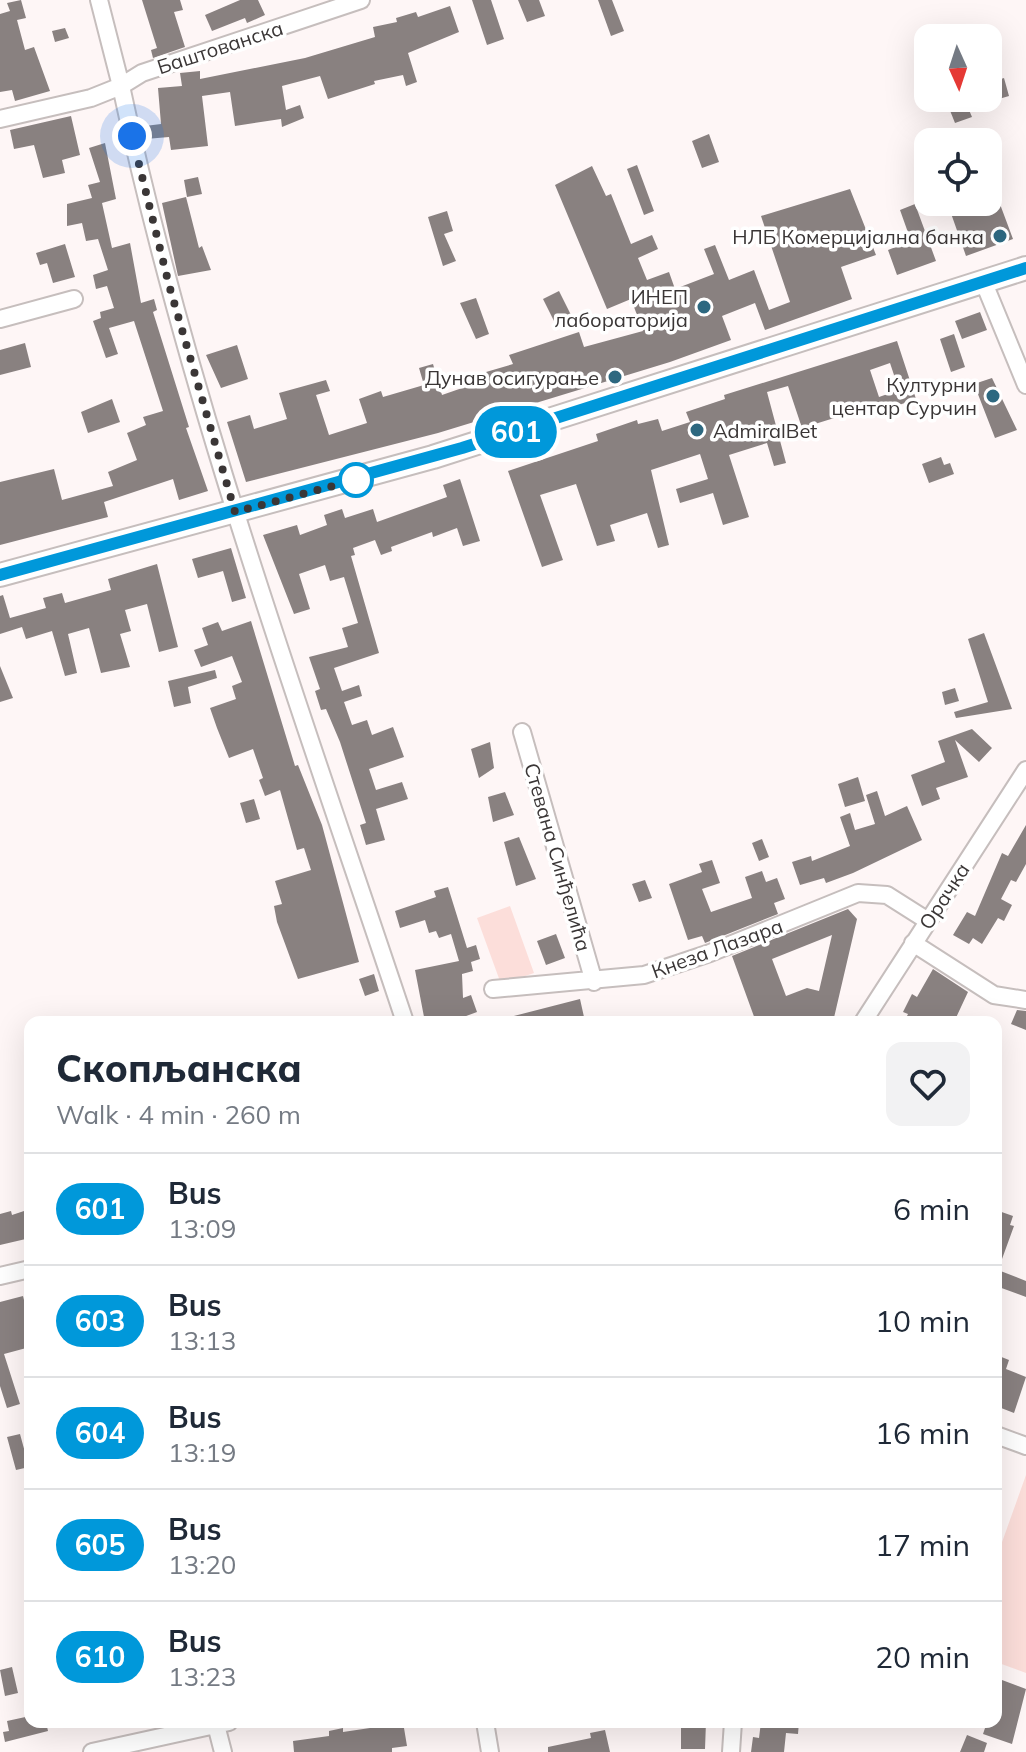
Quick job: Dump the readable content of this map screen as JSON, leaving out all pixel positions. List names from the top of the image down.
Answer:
{
  "streets": {
    "street": [
      "Баштованска",
      "Стевана Синђелића",
      "Орачка",
      "Кнеза Лазара"
    ]
  },
  "crossings": [
    ["Стевана Синђелића", "Кнеза Лазара"],
    ["Орачка", "Кнеза Лазара"]
  ],
  "places": [
    "НЛБ Комерцијална банка",
    "ИНЕП лабораторија",
    "Дунав осигурање",
    "Културни центар Сурчин",
    "AdmiralBet"
  ],
  "lines": ["bus line 601"],
  "north": "bottom",
  "page": {
    "on_map": "601",
    "heading": ["Скопљанска", "Walk · 4 min · 260 m"],
    "list": [
      {
        "mark": "601",
        "name": "Bus",
        "note": "13:09",
        "value": "6 min"
      },
      {
        "mark": "603",
        "name": "Bus",
        "note": "13:13",
        "value": "10 min"
      },
      {
        "mark": "604",
        "name": "Bus",
        "note": "13:19",
        "value": "16 min"
      },
      {
        "mark": "605",
        "name": "Bus",
        "note": "13:20",
        "value": "17 min"
      },
      {
        "mark": "610",
        "name": "Bus",
        "note": "13:23",
        "value": "20 min"
      }
    ]
  }
}
